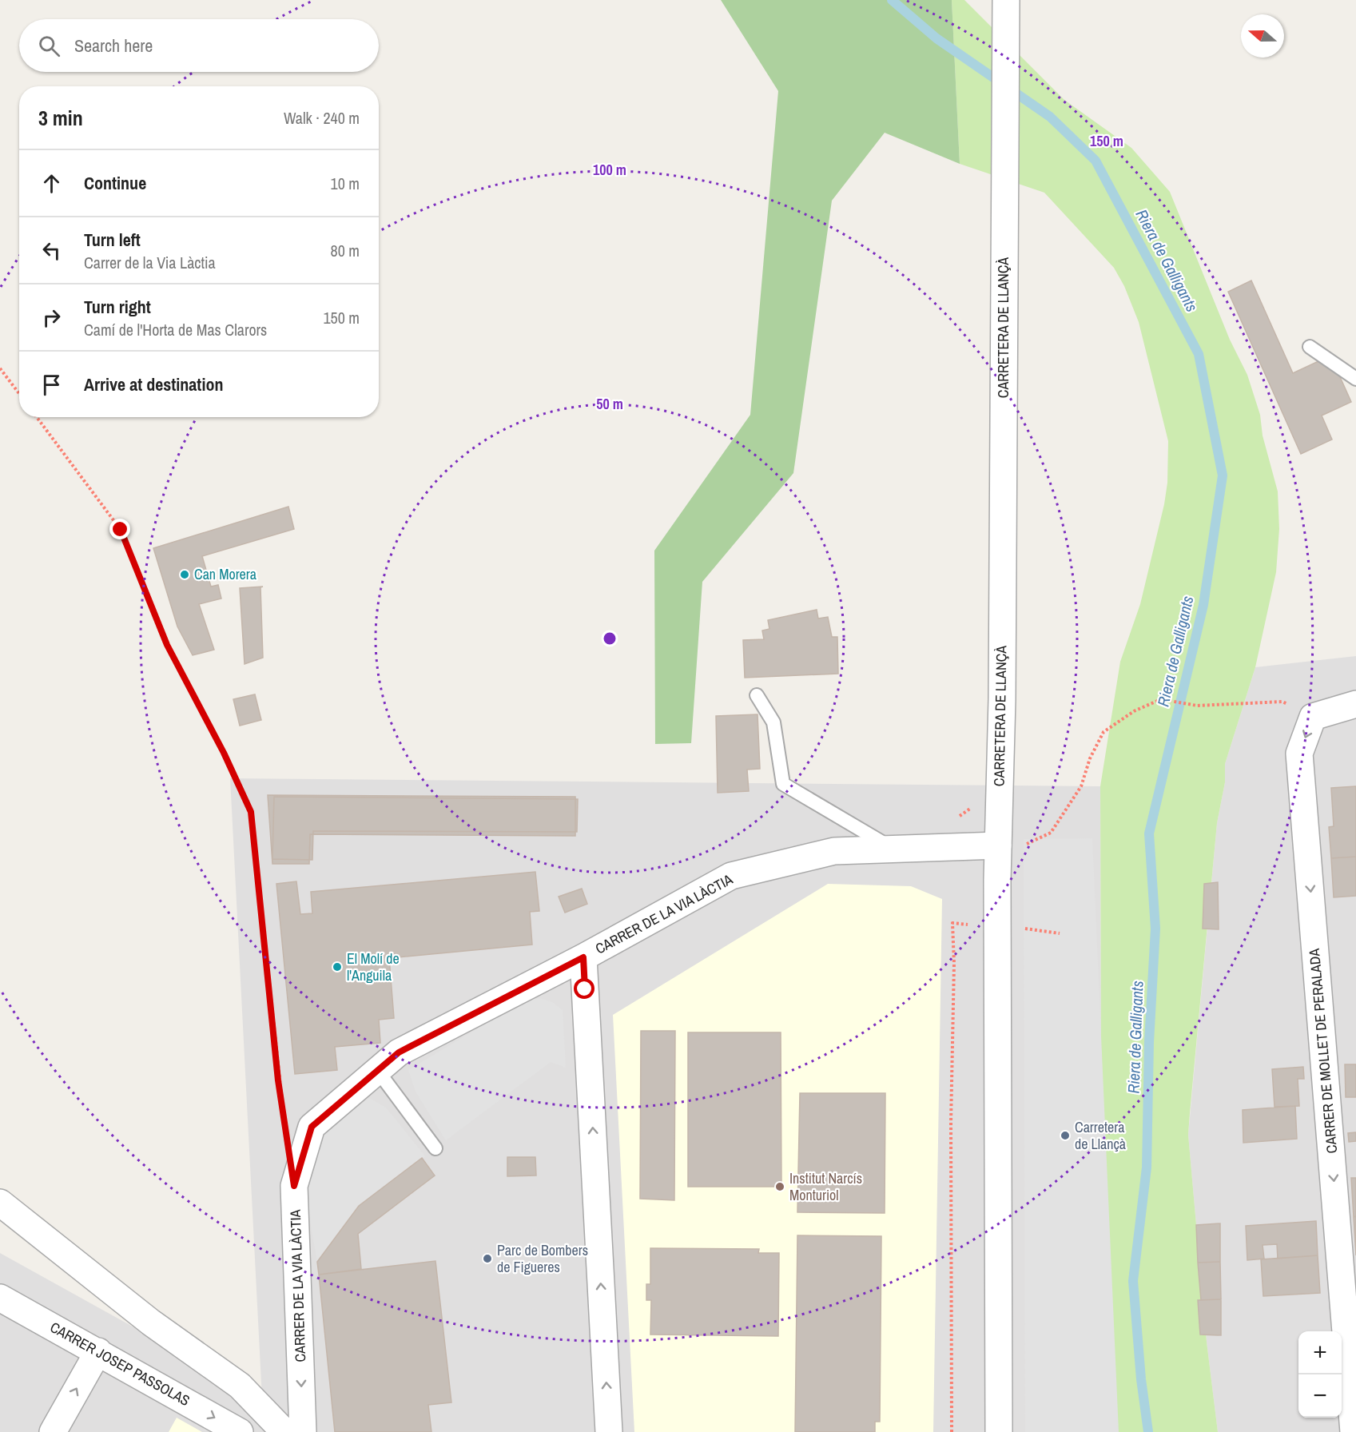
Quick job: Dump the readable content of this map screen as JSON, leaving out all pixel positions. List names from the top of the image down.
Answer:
{
  "streets": {
    "street": [
      "CARRETERA DE LLANÇÀ",
      "CARRER DE LA VIA LÀCTIA",
      "CARRER DE MOLLET DE PERALADA",
      "CARRER JOSEP PASSOLAS"
    ]
  },
  "crossings": [
    ["CARRETERA DE LLANÇÀ", "CARRER DE LA VIA LÀCTIA"]
  ],
  "one_way": ["CARRER DE MOLLET DE PERALADA"],
  "water": ["Riera de Galligants"],
  "places": [
    "Can Morera",
    "El Molí de l'Anguila",
    "Carretera de Llançà",
    "Institut Narcís Monturiol",
    "Parc de Bombers de Figueres"
  ],
  "north": "left",
  "page": {
    "search": "Search here",
    "heading": ["3 min", "Walk · 240 m"],
    "list": [
      ["Continue", "10 m"],
      ["Turn left", "Carrer de la Via Làctia", "80 m"],
      ["Turn right", "Camí de l'Horta de Mas Clarors", "150 m"],
      "Arrive at destination"
    ],
    "map_buttons": ["+", "−"]
  },
  "rings": ["150 m", "100 m", "50 m"]
}
